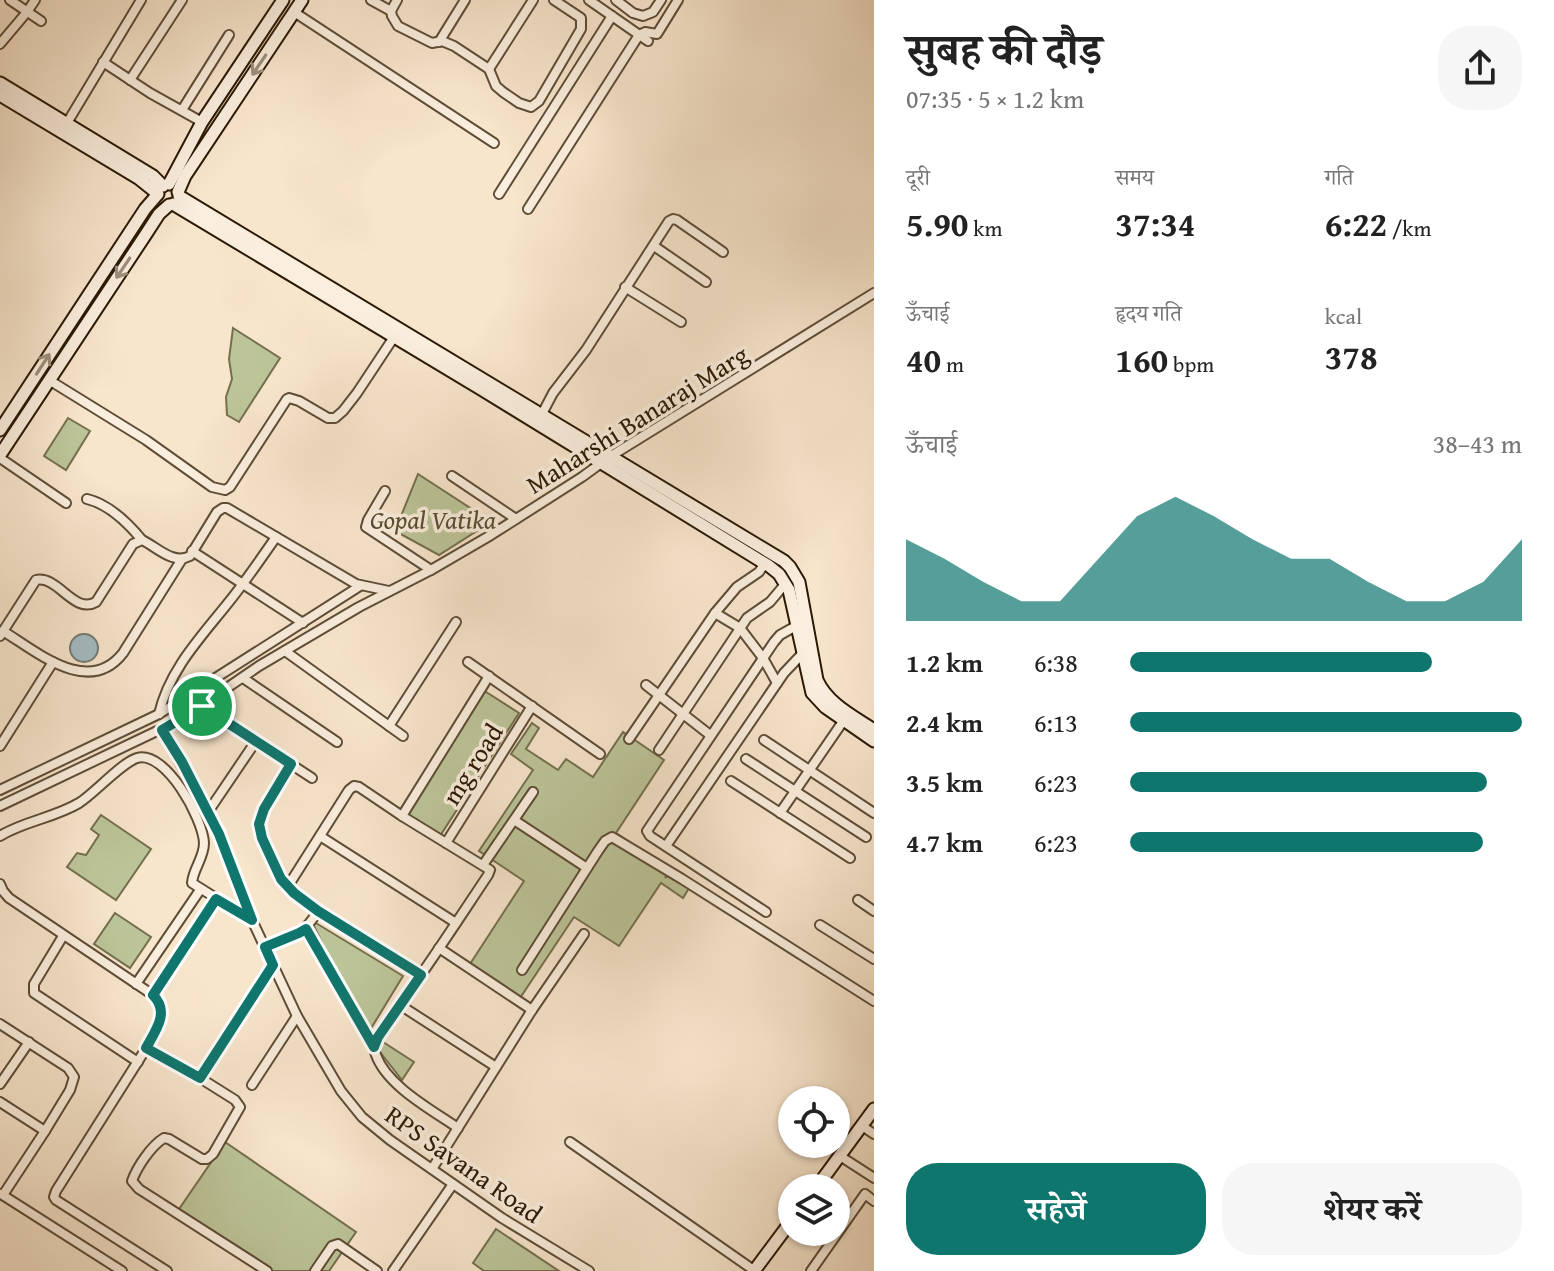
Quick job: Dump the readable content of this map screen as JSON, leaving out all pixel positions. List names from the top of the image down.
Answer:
{
  "streets": {
    "street": ["Maharshi Banaraj Marg", "mg road", "RPS Savana Road"]
  },
  "crossings": [
    ["Maharshi Banaraj Marg", "RPS Savana Road"]
  ],
  "parks": ["Gopal Vatika"],
  "page": {
    "heading": ["सुबह की दौड़", "07:35 · 5 × 1.2 km"],
    "stats": [
      ["दूरी", "5.90 km"],
      ["समय", "37:34"],
      ["गति", "6:22 /km"],
      ["ऊँचाई", "40 m"],
      ["हृदय गति", "160 bpm"],
      ["kcal", "378"]
    ],
    "chart": ["ऊँचाई", "38–43 m"],
    "list": [
      {
        "name": "1.2 km",
        "note": "6:38"
      },
      {
        "name": "2.4 km",
        "note": "6:13"
      },
      {
        "name": "3.5 km",
        "note": "6:23"
      },
      {
        "name": "4.7 km",
        "note": "6:23"
      }
    ],
    "buttons": ["सहेजें", "शेयर करें"]
  }
}
